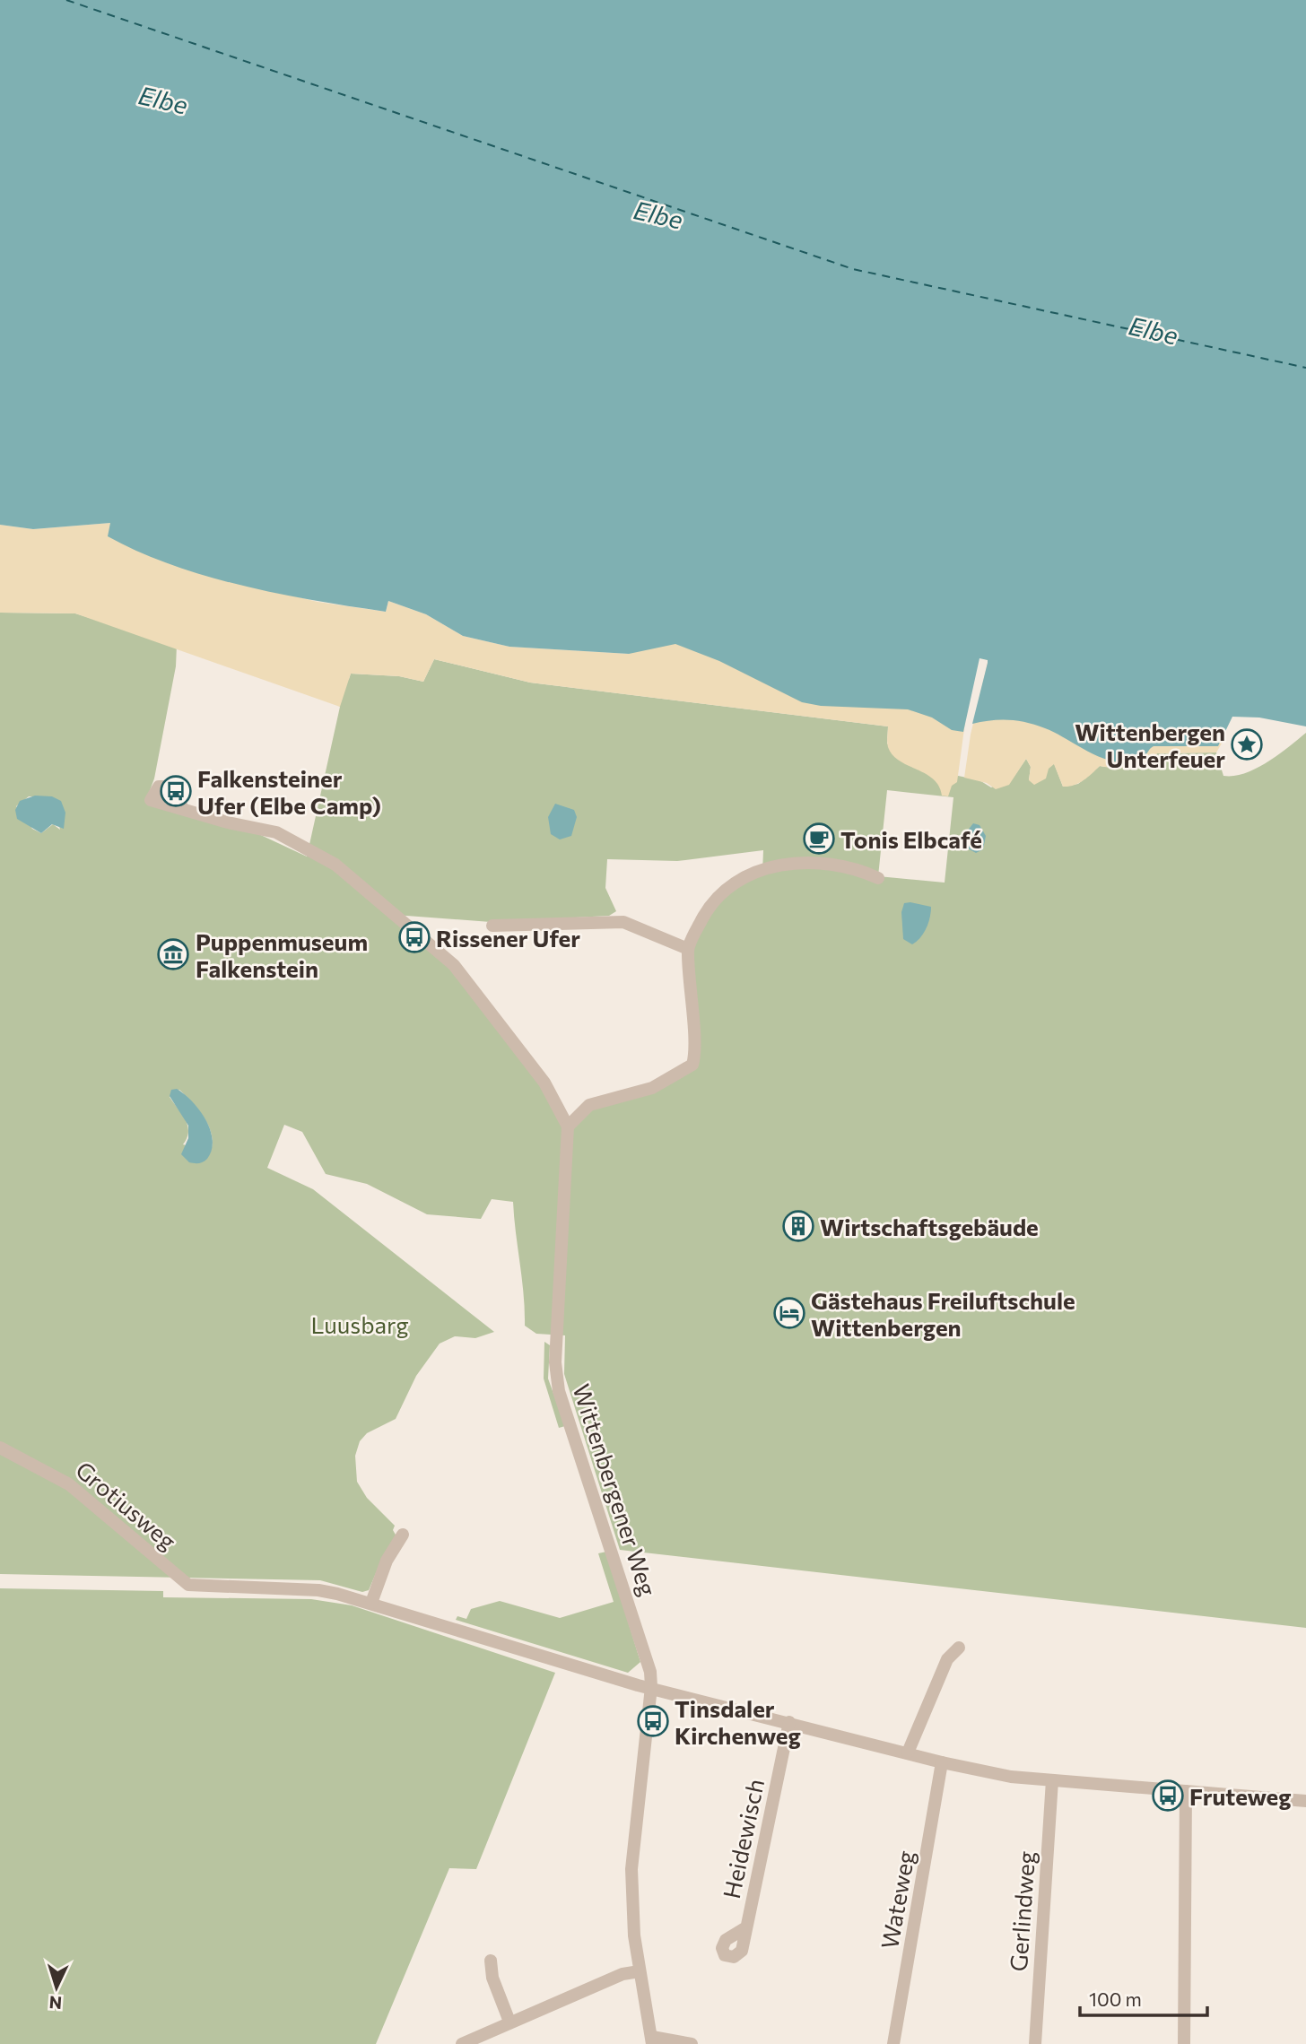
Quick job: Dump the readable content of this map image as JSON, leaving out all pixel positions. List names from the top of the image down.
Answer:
{
  "streets": {
    "street": [
      "Wittenbergener Weg",
      "Grotiusweg",
      "Heidewisch",
      "Wateweg",
      "Gerlindweg"
    ]
  },
  "water": ["Elbe"],
  "parks": ["Luusbarg"],
  "places": {
    "place": ["Wittenbergen Unterfeuer"],
    "bus stop": [
      "Falkensteiner Ufer (Elbe Camp)",
      "Rissener Ufer",
      "Tinsdaler Kirchenweg",
      "Fruteweg"
    ],
    "cafe": ["Tonis Elbcafé"],
    "museum": ["Puppenmuseum Falkenstein"],
    "building": ["Wirtschaftsgebäude"],
    "hotel": ["Gästehaus Freiluftschule Wittenbergen"]
  },
  "scale_bar": "100 m",
  "north": "bottom"
}
